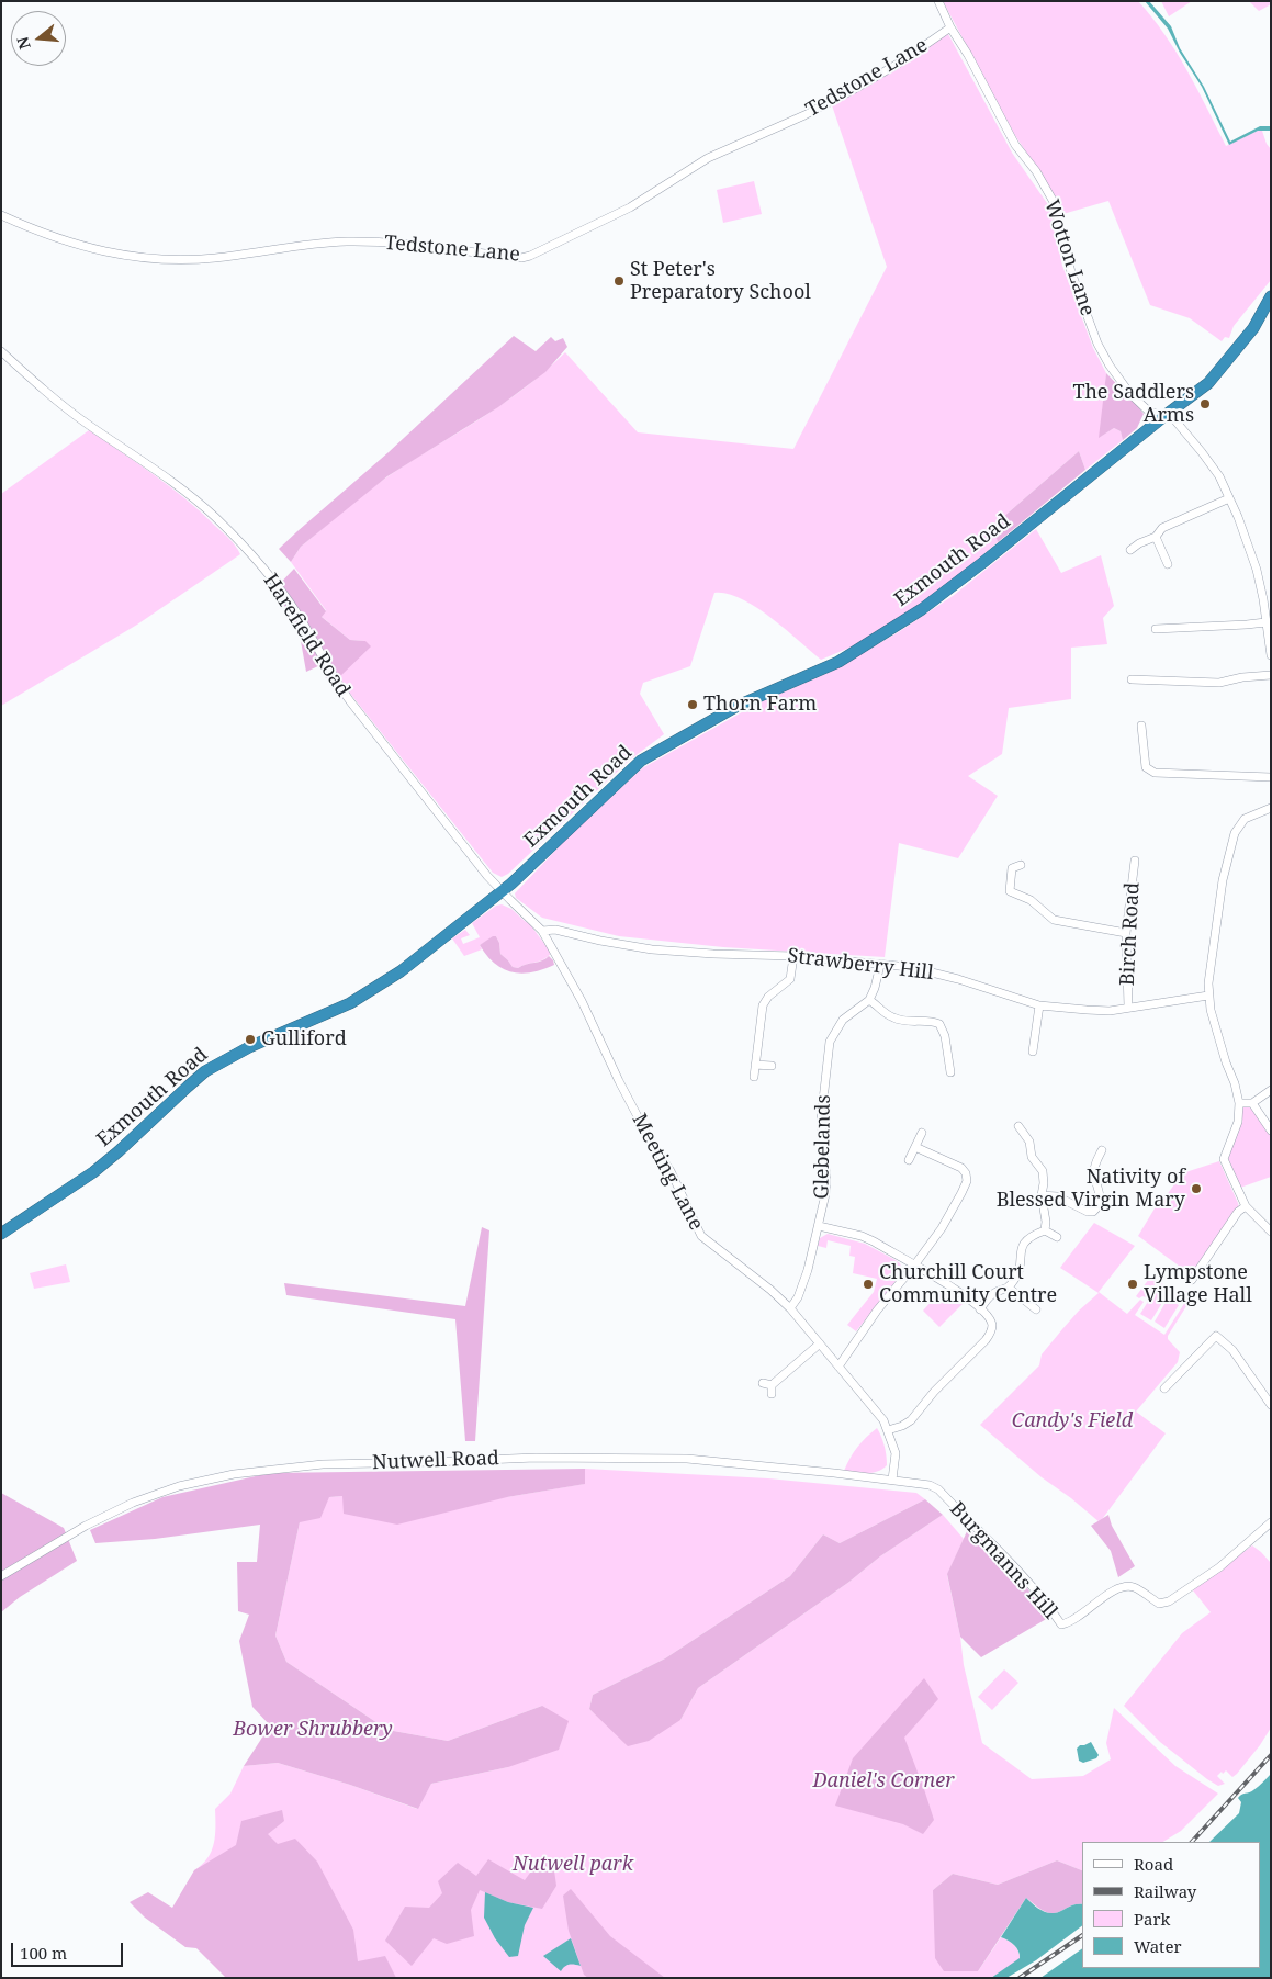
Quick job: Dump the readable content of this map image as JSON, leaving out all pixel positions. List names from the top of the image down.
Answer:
{
  "streets": {
    "highway": ["Exmouth Road"],
    "street": [
      "Tedstone Lane",
      "Wotton Lane",
      "Harefield Road",
      "Birch Road",
      "Strawberry Hill",
      "Glebelands",
      "Meeting Lane",
      "Nutwell Road",
      "Burgmanns Hill"
    ]
  },
  "crossings": [
    ["Tedstone Lane", "Wotton Lane"],
    ["Wotton Lane", "Exmouth Road"],
    ["Exmouth Road", "Harefield Road"],
    ["Exmouth Road", "Meeting Lane"],
    ["Harefield Road", "Meeting Lane"],
    ["Birch Road", "Strawberry Hill"],
    ["Strawberry Hill", "Meeting Lane"],
    ["Glebelands", "Meeting Lane"],
    ["Meeting Lane", "Nutwell Road"],
    ["Meeting Lane", "Burgmanns Hill"],
    ["Nutwell Road", "Burgmanns Hill"]
  ],
  "parks": [
    "Candy's Field",
    "Bower Shrubbery",
    "Daniel's Corner",
    "Nutwell park"
  ],
  "places": [
    "St Peter's Preparatory School",
    "The Saddlers Arms",
    "Thorn Farm",
    "Gulliford",
    "Nativity of Blessed Virgin Mary",
    "Churchill Court Community Centre",
    "Lympstone Village Hall"
  ],
  "legend": [
    "Road",
    "Railway",
    "Park",
    "Water"
  ],
  "scale_bar": "100 m",
  "north": "left"
}
